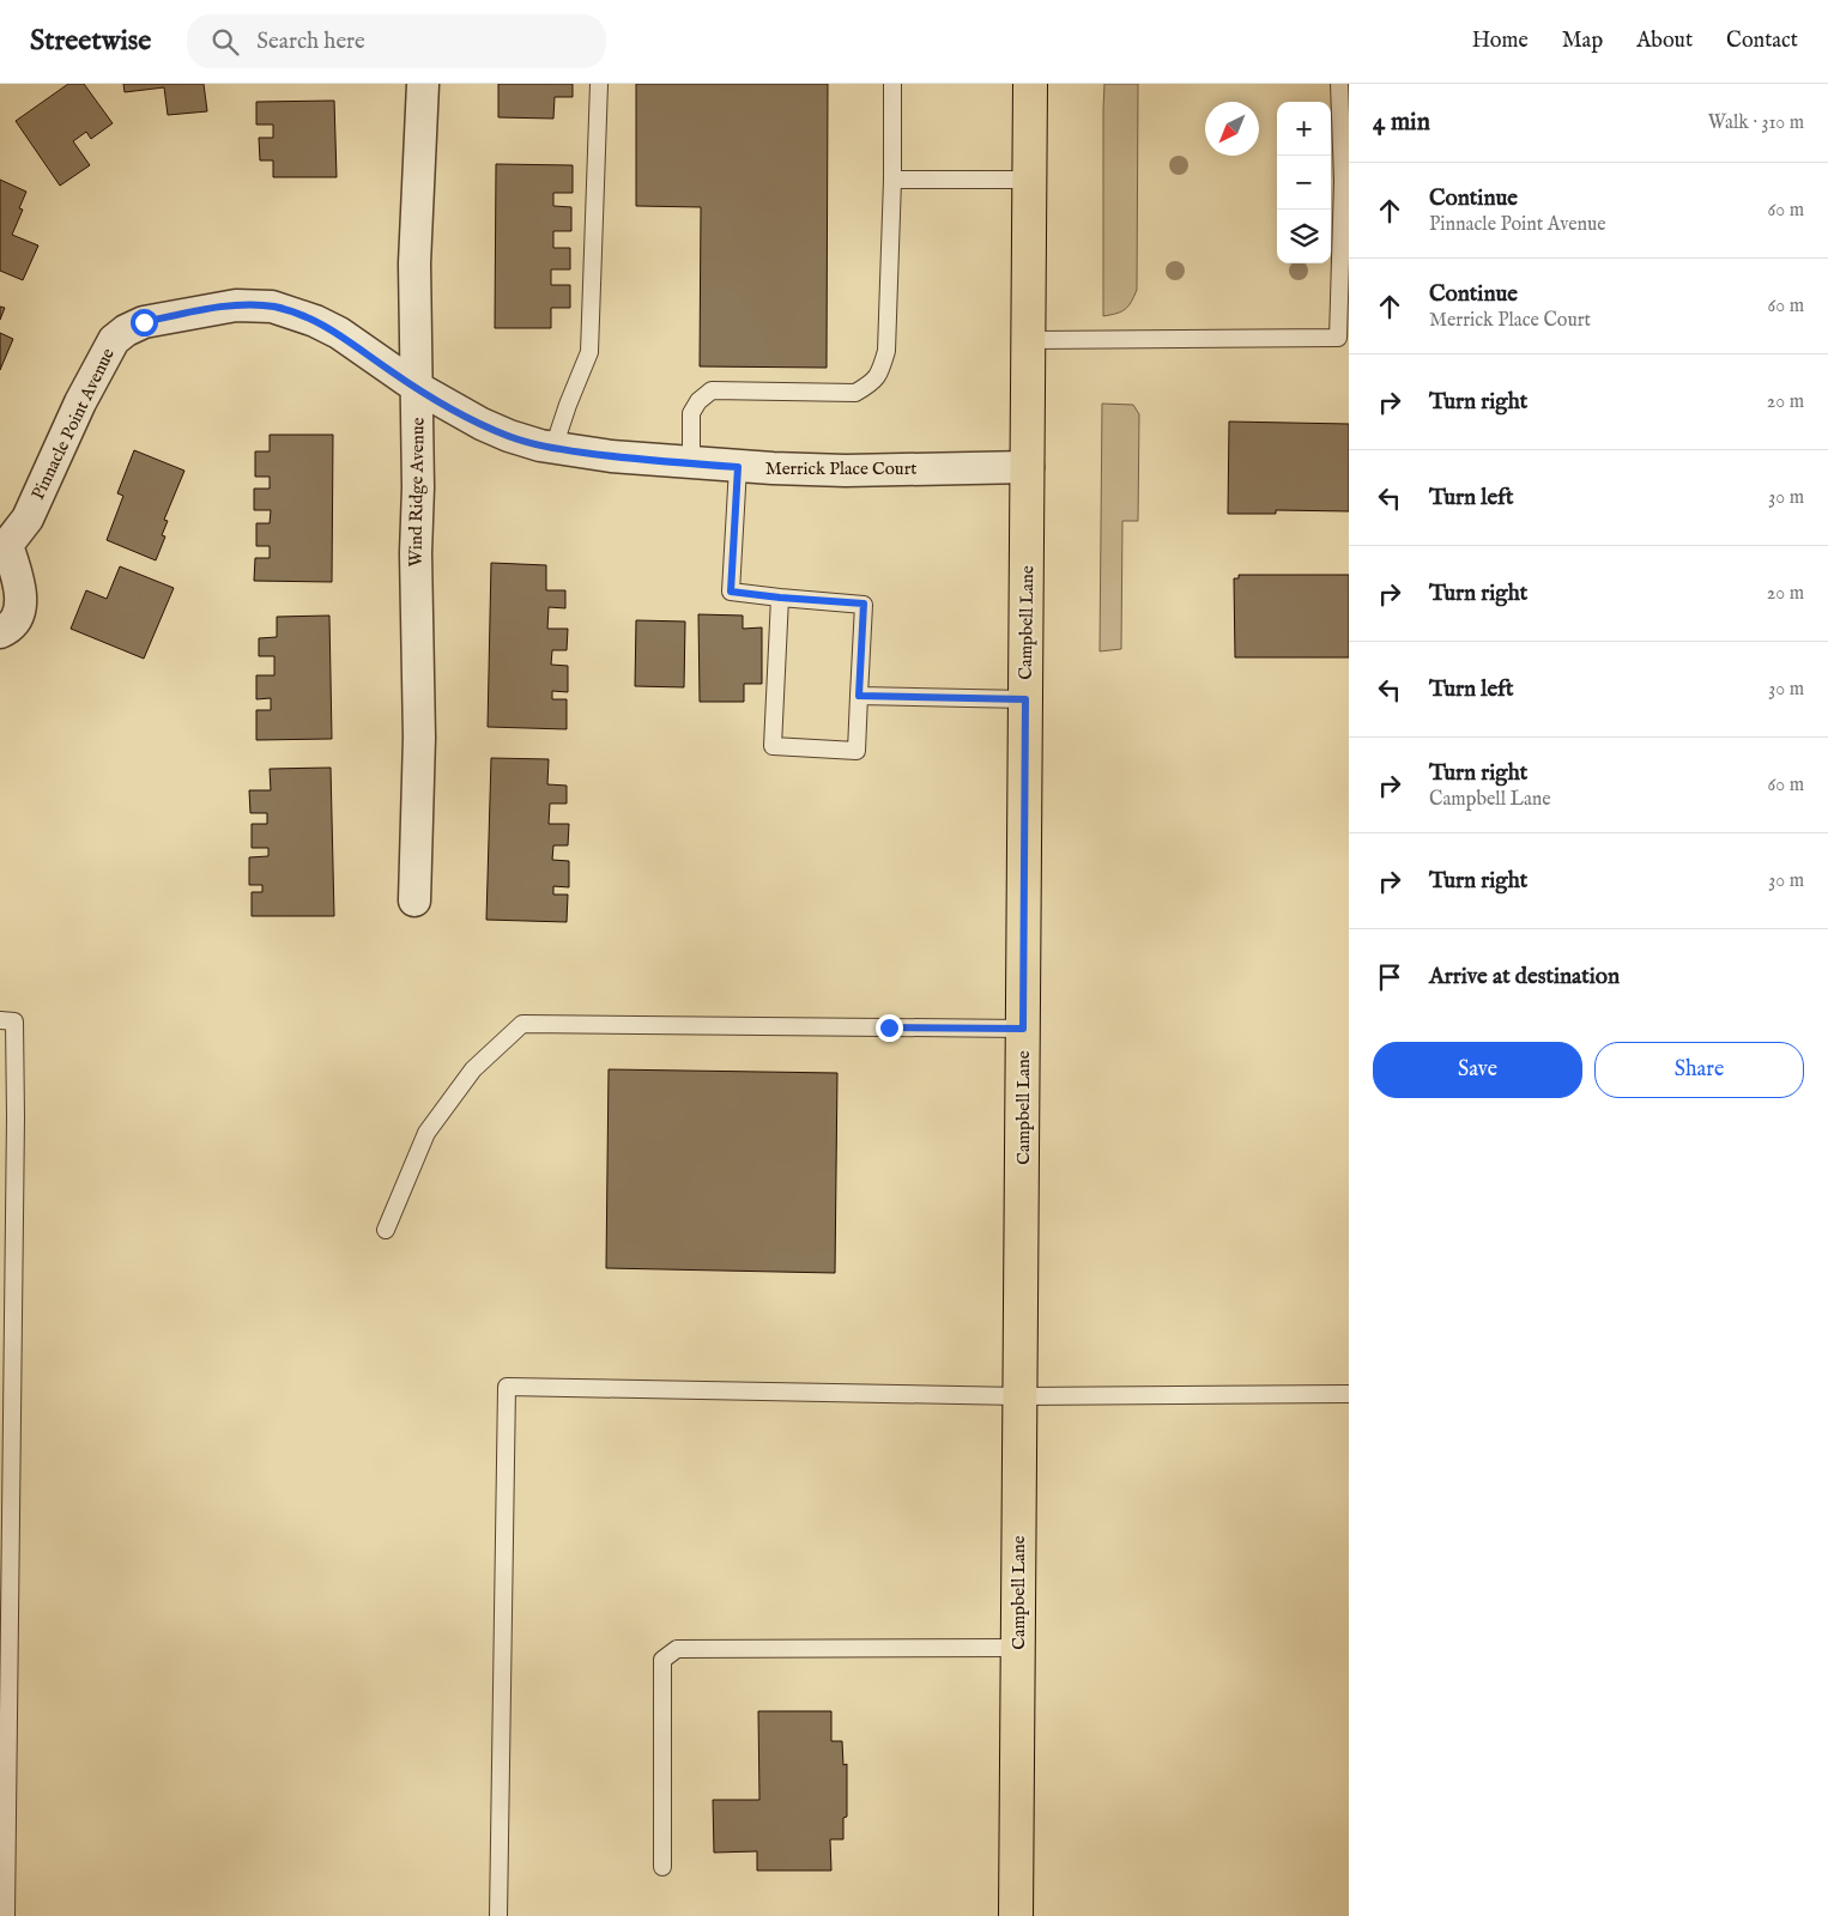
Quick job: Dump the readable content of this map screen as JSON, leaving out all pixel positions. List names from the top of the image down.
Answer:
{
  "streets": {
    "main road": ["Campbell Lane"],
    "street": ["Pinnacle Point Avenue", "Merrick Place Court", "Wind Ridge Avenue"]
  },
  "crossings": [
    ["Pinnacle Point Avenue", "Merrick Place Court"],
    ["Pinnacle Point Avenue", "Wind Ridge Avenue"],
    ["Merrick Place Court", "Wind Ridge Avenue"],
    ["Merrick Place Court", "Campbell Lane"]
  ],
  "north": "bottom left",
  "page": {
    "header": "Streetwise",
    "search": "Search here",
    "nav": [
      "Home",
      "Map",
      "About",
      "Contact"
    ],
    "heading": ["4 min", "Walk · 310 m"],
    "map_buttons": ["+", "−"],
    "list": [
      ["Continue", "Pinnacle Point Avenue", "60 m"],
      ["Continue", "Merrick Place Court", "60 m"],
      ["Turn right", "20 m"],
      ["Turn left", "30 m"],
      ["Turn right", "20 m"],
      ["Turn left", "30 m"],
      ["Turn right", "Campbell Lane", "60 m"],
      ["Turn right", "30 m"],
      "Arrive at destination"
    ],
    "buttons": ["Save", "Share"]
  }
}
